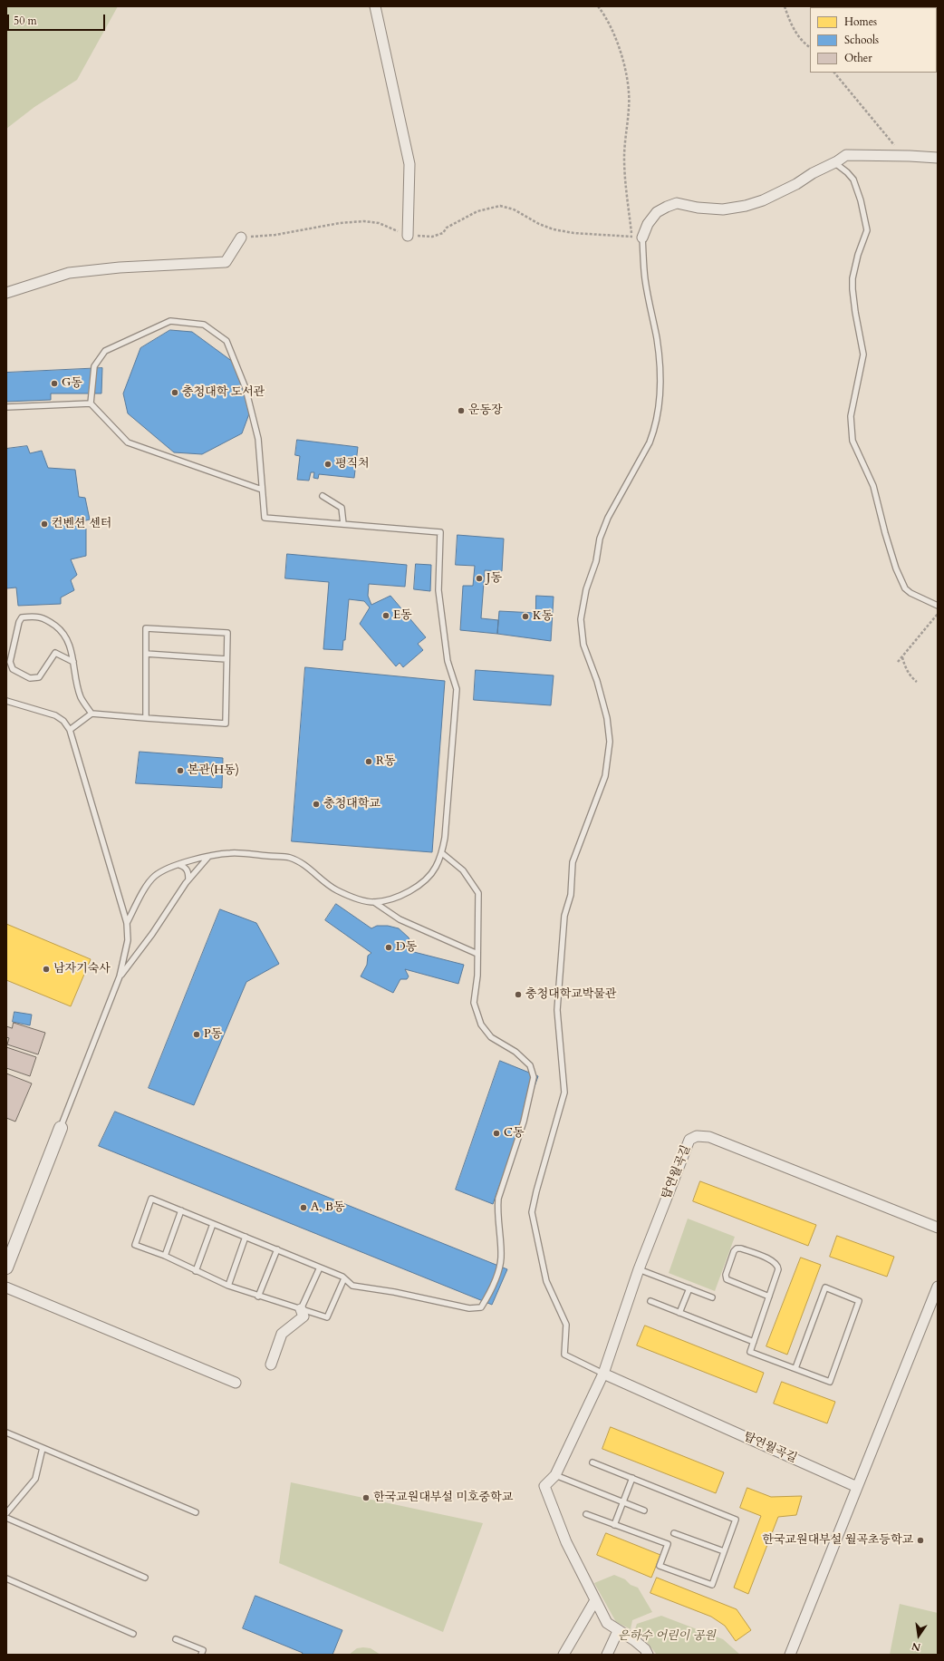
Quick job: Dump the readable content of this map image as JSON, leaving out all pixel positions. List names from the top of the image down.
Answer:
{
  "streets": {
    "street": ["탑연월곡길"]
  },
  "parks": ["은하수 어린이 공원"],
  "places": [
    "G동",
    "충청대학 도서관",
    "운동장",
    "평직처",
    "컨벤션 센터",
    "J동",
    "E동",
    "K동",
    "R동",
    "본관(H동)",
    "충청대학교",
    "D동",
    "남자기숙사",
    "충청대학교박물관",
    "P동",
    "C동",
    "A, B동",
    "한국교원대부설 미호중학교",
    "한국교원대부설 월곡초등학교"
  ],
  "legend": ["Homes", "Schools", "Other"],
  "scale_bar": "50 m",
  "north": "bottom"
}
